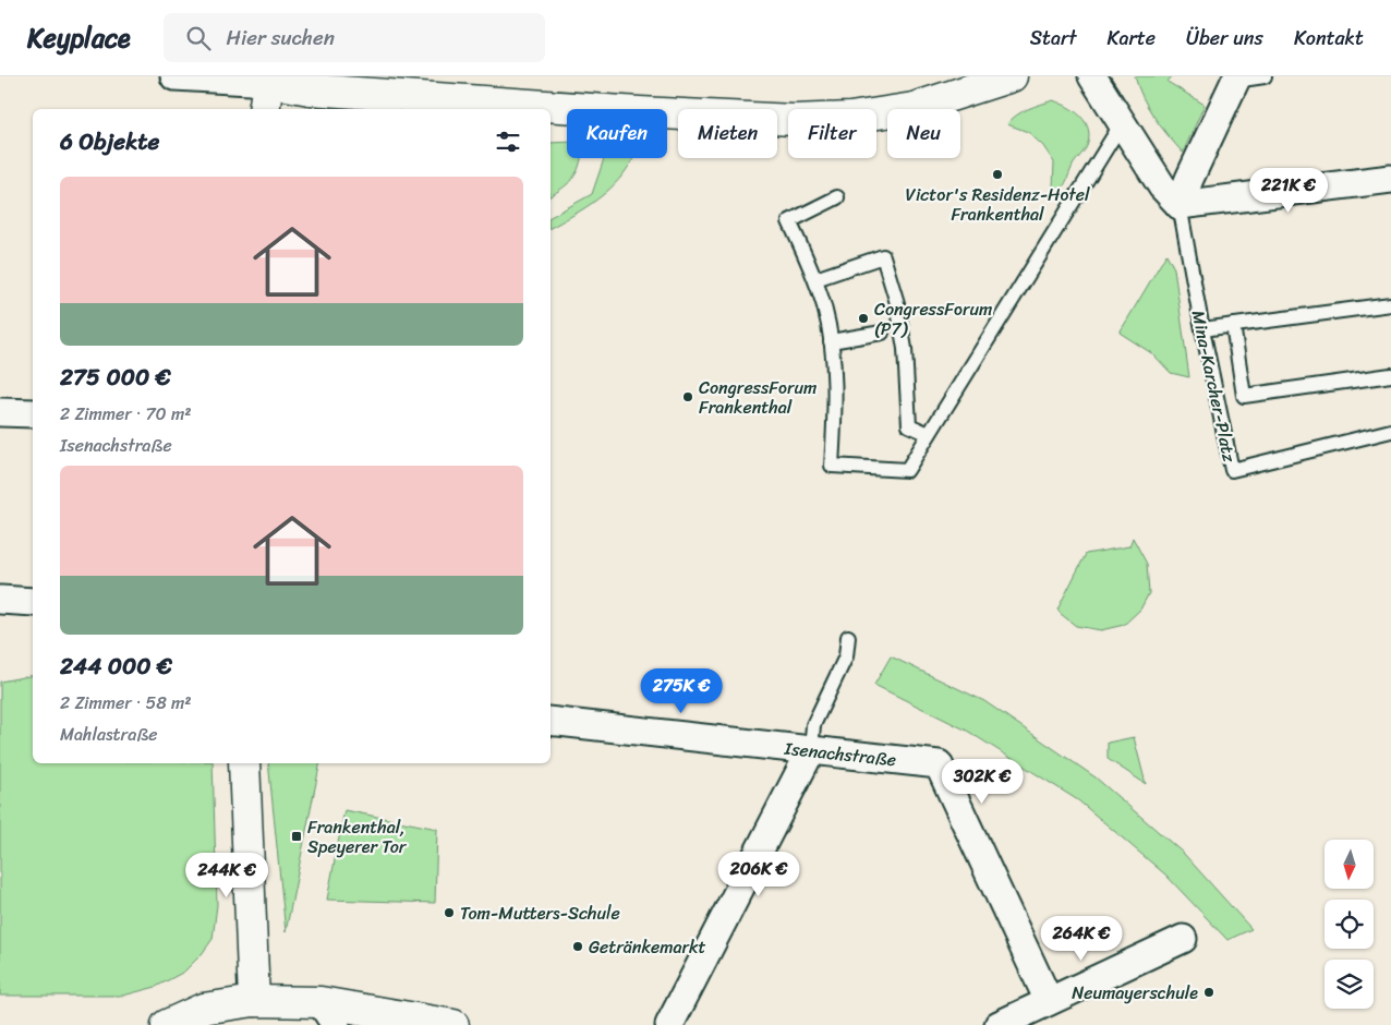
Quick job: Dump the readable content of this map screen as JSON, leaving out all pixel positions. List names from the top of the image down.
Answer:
{
  "streets": {
    "street": ["Isenachstraße"],
    "lane": ["Mina-Karcher-Platz"]
  },
  "places": {
    "other": [
      "Victor's Residenz-Hotel Frankenthal",
      "CongressForum (P7)",
      "CongressForum Frankenthal",
      "Tom-Mutters-Schule",
      "Getränkemarkt",
      "Neumayerschule"
    ],
    "transit": ["Frankenthal, Speyerer Tor"]
  },
  "north": "bottom",
  "page": {
    "header": "Keyplace",
    "search": "Hier suchen",
    "nav": [
      "Start",
      "Karte",
      "Über uns",
      "Kontakt"
    ],
    "chip": [
      "Kaufen",
      "Mieten",
      "Filter",
      "Neu"
    ],
    "heading": "6 Objekte",
    "price": [
      "221K €",
      "275K €",
      "302K €",
      "206K €",
      "244K €",
      "264K €"
    ],
    "list": [
      {
        "name": "275 000 €",
        "note": "2 Zimmer · 70 m² · Isenachstraße"
      },
      {
        "name": "244 000 €",
        "note": "2 Zimmer · 58 m² · Mahlastraße"
      }
    ]
  }
}
